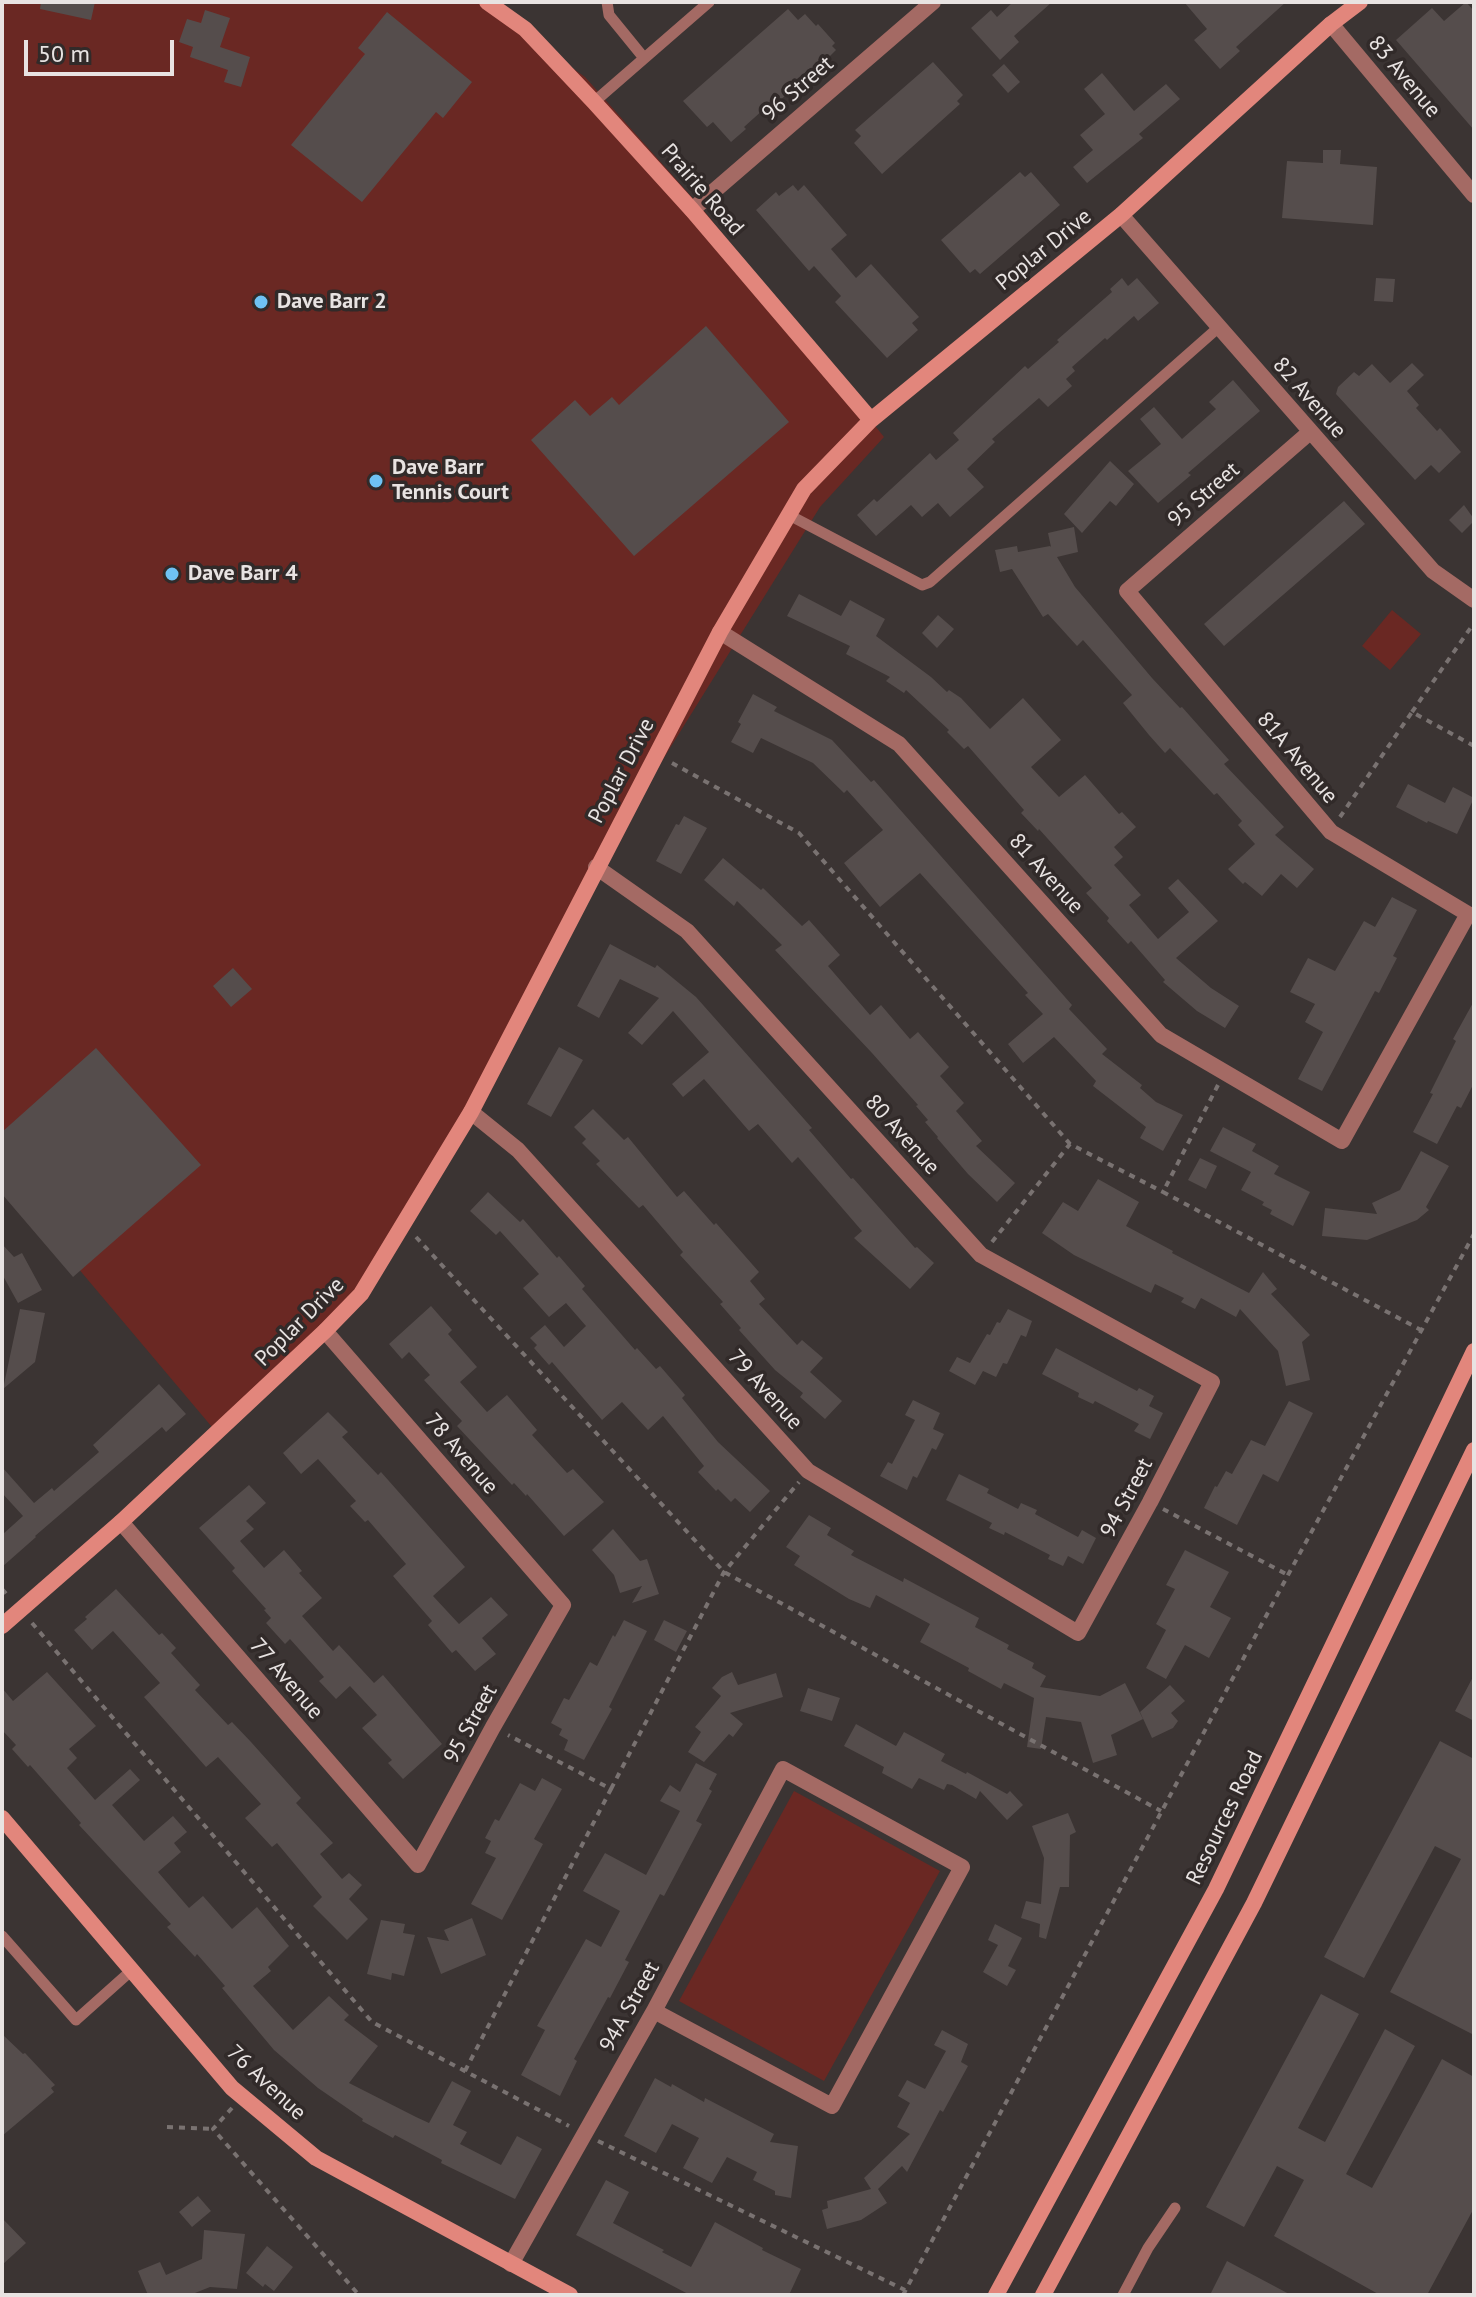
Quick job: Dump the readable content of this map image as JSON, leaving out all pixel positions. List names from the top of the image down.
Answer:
{
  "streets": {
    "street": [
      "83 Avenue",
      "96 Street",
      "Prairie Road",
      "Poplar Drive",
      "82 Avenue",
      "95 Street",
      "81A Avenue",
      "81 Avenue",
      "80 Avenue",
      "79 Avenue",
      "78 Avenue",
      "94 Street",
      "77 Avenue",
      "Resources Road",
      "94A Street",
      "76 Avenue"
    ]
  },
  "crossings": [
    ["83 Avenue", "Poplar Drive"],
    ["96 Street", "Prairie Road"],
    ["Prairie Road", "Poplar Drive"],
    ["Poplar Drive", "82 Avenue"],
    ["Poplar Drive", "81 Avenue"],
    ["Poplar Drive", "80 Avenue"],
    ["Poplar Drive", "79 Avenue"],
    ["Poplar Drive", "78 Avenue"],
    ["Poplar Drive", "77 Avenue"],
    ["82 Avenue", "95 Street"],
    ["95 Street", "81A Avenue"],
    ["95 Street", "78 Avenue"],
    ["95 Street", "77 Avenue"],
    ["81A Avenue", "81 Avenue"],
    ["80 Avenue", "94 Street"],
    ["79 Avenue", "94 Street"],
    ["94A Street", "76 Avenue"]
  ],
  "places": ["Dave Barr 2", "Dave Barr Tennis Court", "Dave Barr 4"],
  "scale_bar": "50 m"
}
